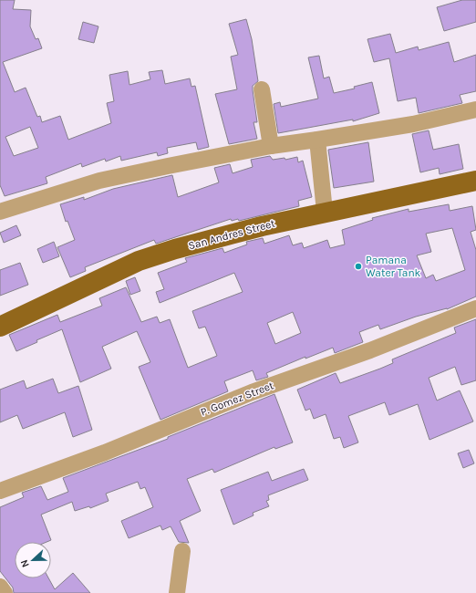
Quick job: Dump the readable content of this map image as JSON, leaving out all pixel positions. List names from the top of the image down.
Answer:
{
  "streets": {
    "main road": ["San Andres Street"],
    "street": ["P. Gomez Street"]
  },
  "places": ["Pamana Water Tank"],
  "north": "left"
}
